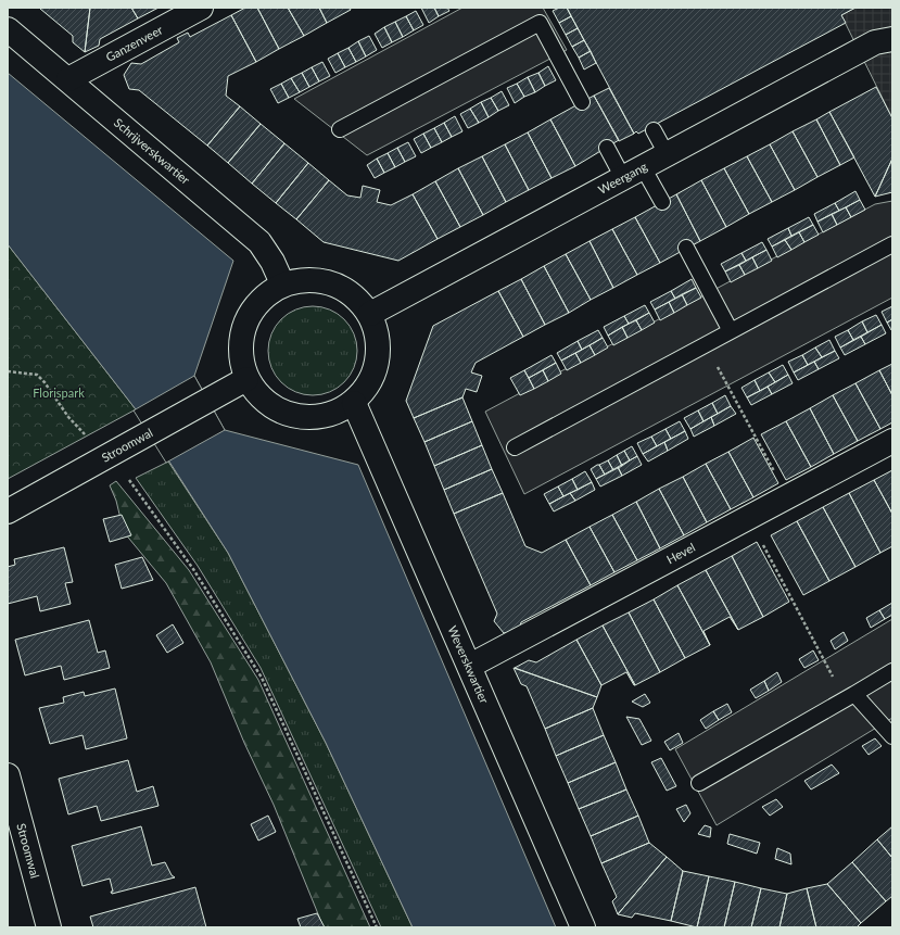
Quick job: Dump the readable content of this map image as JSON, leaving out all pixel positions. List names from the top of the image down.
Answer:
{
  "streets": {
    "street": [
      "Ganzenveer",
      "Schrijverskwartier",
      "Weergang",
      "Stroomwal",
      "Hevel",
      "Weverskwartier"
    ]
  },
  "crossings": [
    ["Ganzenveer", "Schrijverskwartier"],
    ["Schrijverskwartier", "Weergang"],
    ["Schrijverskwartier", "Stroomwal"],
    ["Schrijverskwartier", "Weverskwartier"],
    ["Weergang", "Stroomwal"],
    ["Weergang", "Weverskwartier"],
    ["Stroomwal", "Weverskwartier"],
    ["Hevel", "Weverskwartier"]
  ],
  "parks": ["Florispark"]
}
